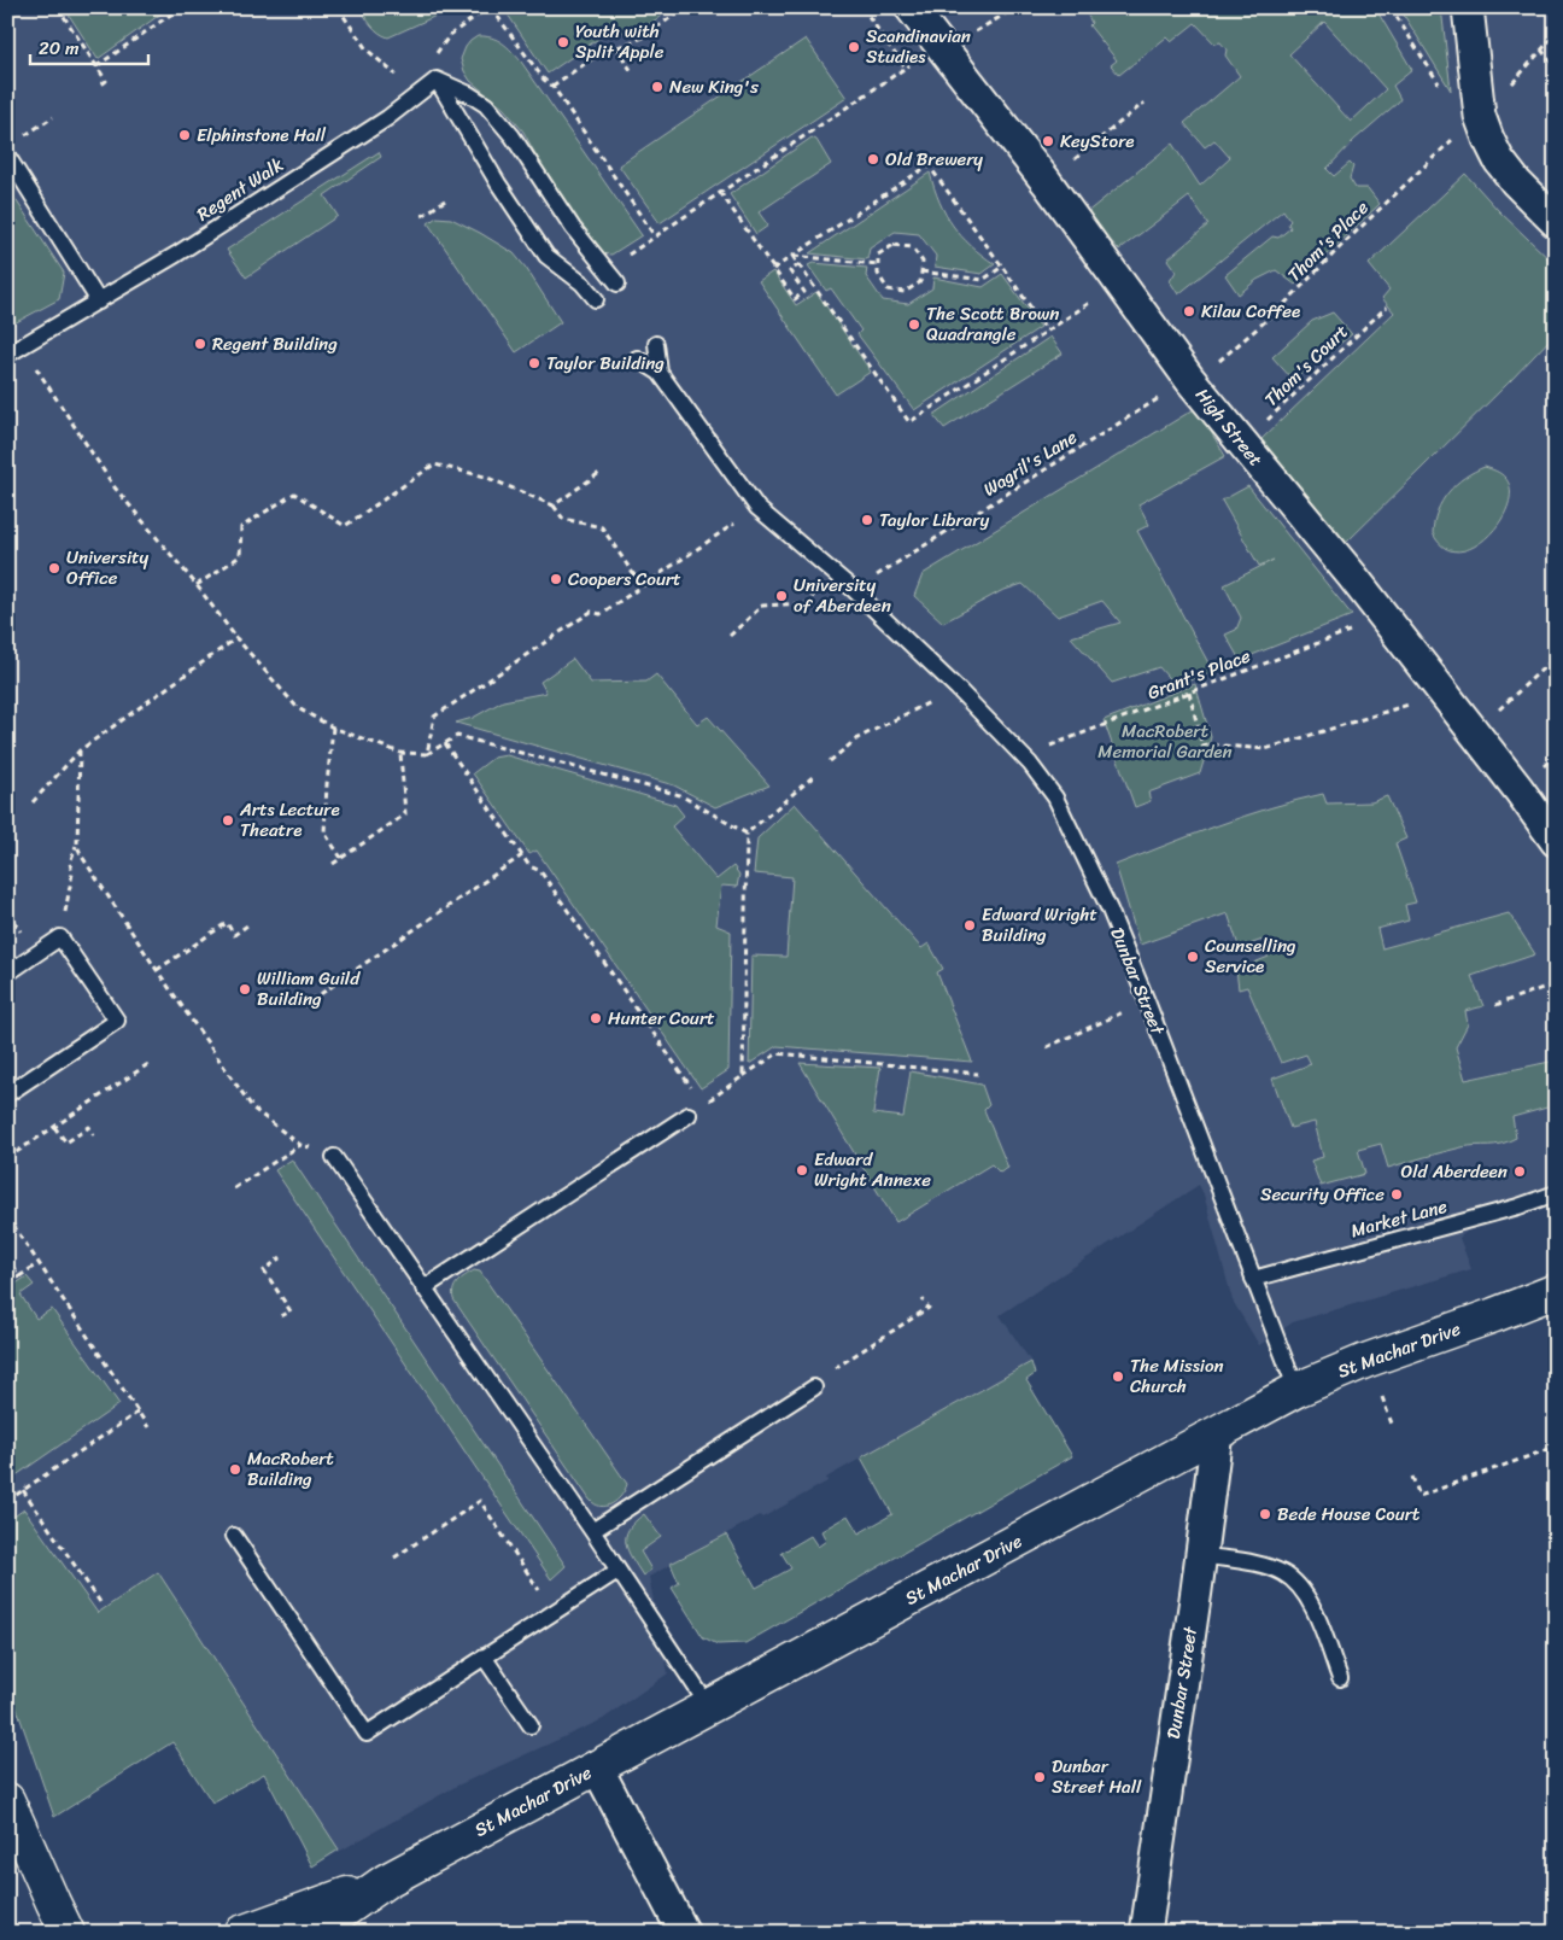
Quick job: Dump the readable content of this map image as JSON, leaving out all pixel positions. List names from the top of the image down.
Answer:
{
  "streets": {
    "main road": ["St Machar Drive"],
    "street": ["High Street", "Dunbar Street"],
    "lane": ["Regent Walk", "Market Lane"],
    "path": [
      "Thom's Place",
      "Thom's Court",
      "Wagril's Lane",
      "Grant's Place"
    ]
  },
  "crossings": [
    ["Thom's Place", "High Street"],
    ["Thom's Place", "Wagril's Lane"],
    ["Thom's Court", "High Street"],
    ["High Street", "Wagril's Lane"],
    ["High Street", "Grant's Place"],
    ["Wagril's Lane", "Dunbar Street"],
    ["Grant's Place", "Dunbar Street"],
    ["Dunbar Street", "Market Lane"],
    ["Dunbar Street", "St Machar Drive"]
  ],
  "parks": ["MacRobert Memorial Garden"],
  "places": [
    "Youth with Split Apple",
    "Scandinavian Studies",
    "New King's",
    "Elphinstone Hall",
    "KeyStore",
    "Old Brewery",
    "Kilau Coffee",
    "The Scott Brown Quadrangle",
    "Regent Building",
    "Taylor Building",
    "Taylor Library",
    "University Office",
    "Coopers Court",
    "University of Aberdeen",
    "Arts Lecture Theatre",
    "Edward Wright Building",
    "Counselling Service",
    "William Guild Building",
    "Hunter Court",
    "Edward Wright Annexe",
    "Old Aberdeen",
    "Security Office",
    "The Mission Church",
    "MacRobert Building",
    "Bede House Court",
    "Dunbar Street Hall"
  ],
  "scale_bar": "20 m"
}
